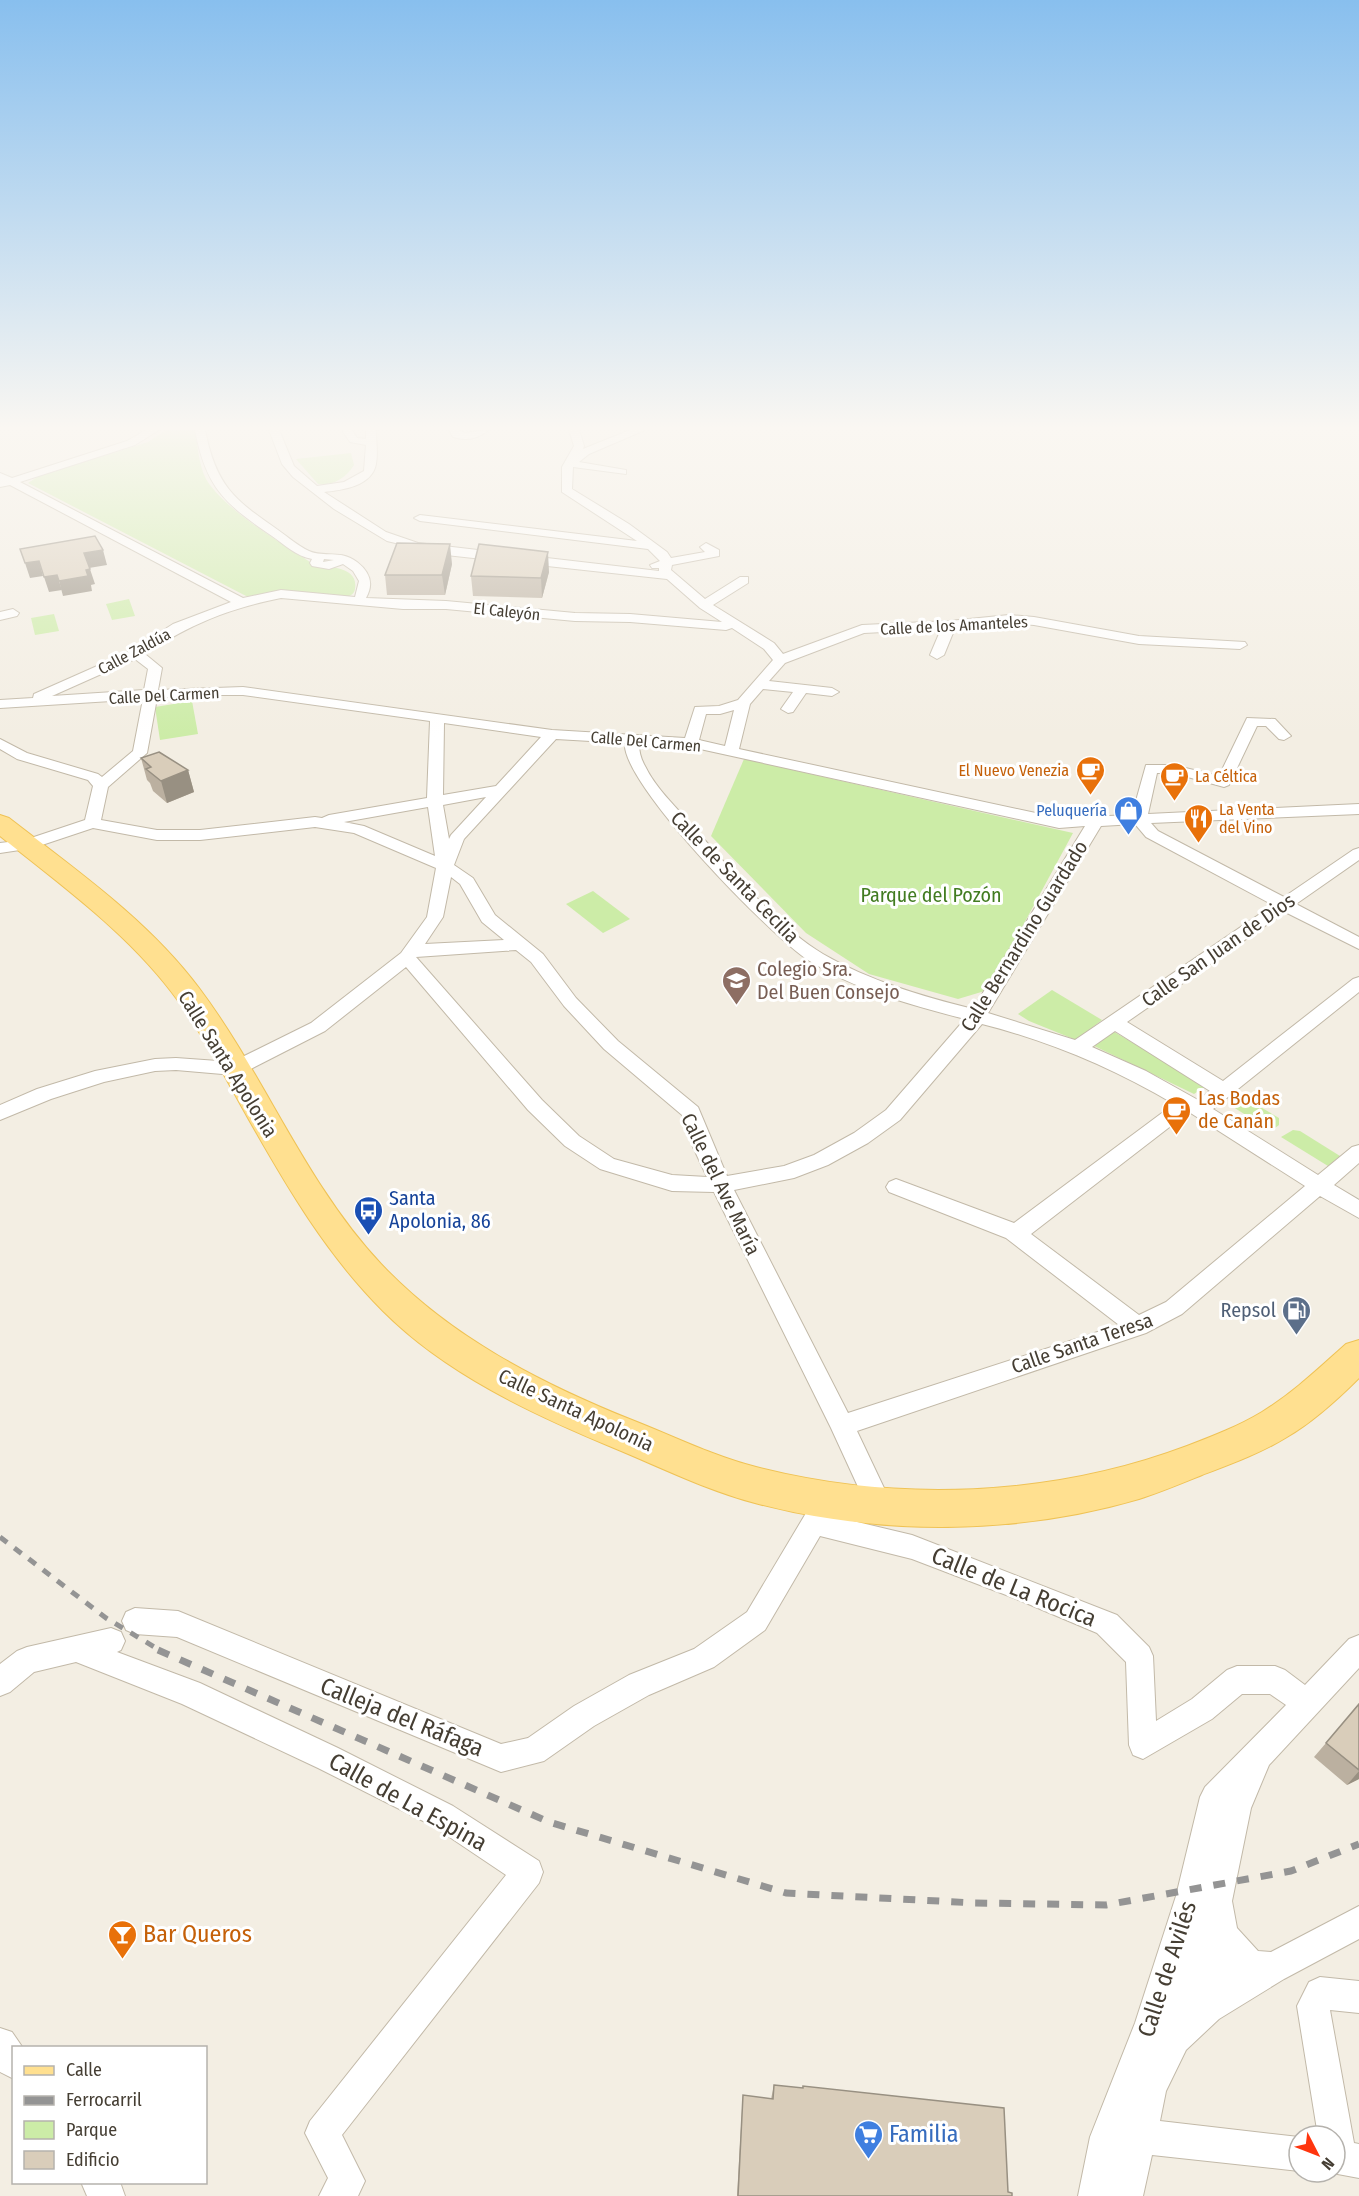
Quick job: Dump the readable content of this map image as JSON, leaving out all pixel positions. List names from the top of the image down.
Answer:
{
  "streets": {
    "main road": ["Calle Santa Apolonia"],
    "street": [
      "El Caleyón",
      "Calle de los Amanteles",
      "Calle Zaldúa",
      "Calle Del Carmen",
      "Calle de Santa Cecilia",
      "Calle Bernardino Guardado",
      "Calle San Juan de Dios",
      "Calle del Ave María",
      "Calle Santa Teresa",
      "Calle de La Rocica",
      "Calleja del Ráfaga",
      "Calle de La Espina",
      "Calle de Avilés"
    ]
  },
  "crossings": [
    ["El Caleyón", "Calle Zaldúa"],
    ["Calle Zaldúa", "Calle Del Carmen"],
    ["Calle Del Carmen", "Calle de Santa Cecilia"],
    ["Calle Del Carmen", "Calle Bernardino Guardado"],
    ["Calle de Santa Cecilia", "Calle Bernardino Guardado"],
    ["Calle de Santa Cecilia", "Calle San Juan de Dios"],
    ["Calle de Santa Cecilia", "Calle Santa Teresa"],
    ["Calle Bernardino Guardado", "Calle del Ave María"],
    ["Calle Santa Apolonia", "Calle del Ave María"],
    ["Calle Santa Apolonia", "Calle de La Rocica"],
    ["Calle Santa Apolonia", "Calleja del Ráfaga"],
    ["Calle del Ave María", "Calle Santa Teresa"],
    ["Calle de La Rocica", "Calleja del Ráfaga"],
    ["Calle de La Rocica", "Calle de Avilés"]
  ],
  "parks": ["Parque del Pozón"],
  "places": {
    "cafe": ["El Nuevo Venezia", "La Céltica", "Las Bodas de Canán"],
    "shop": ["Peluquería"],
    "restaurant": ["La Venta del Vino"],
    "school or university": ["Colegio Sra. Del Buen Consejo"],
    "bus stop": ["Santa Apolonia, 86"],
    "fuel station": ["Repsol"],
    "bar": ["Bar Queros"],
    "supermarket": ["Familia"]
  },
  "legend": [
    "Calle",
    "Ferrocarril",
    "Parque",
    "Edificio"
  ],
  "north": "bottom right"
}
